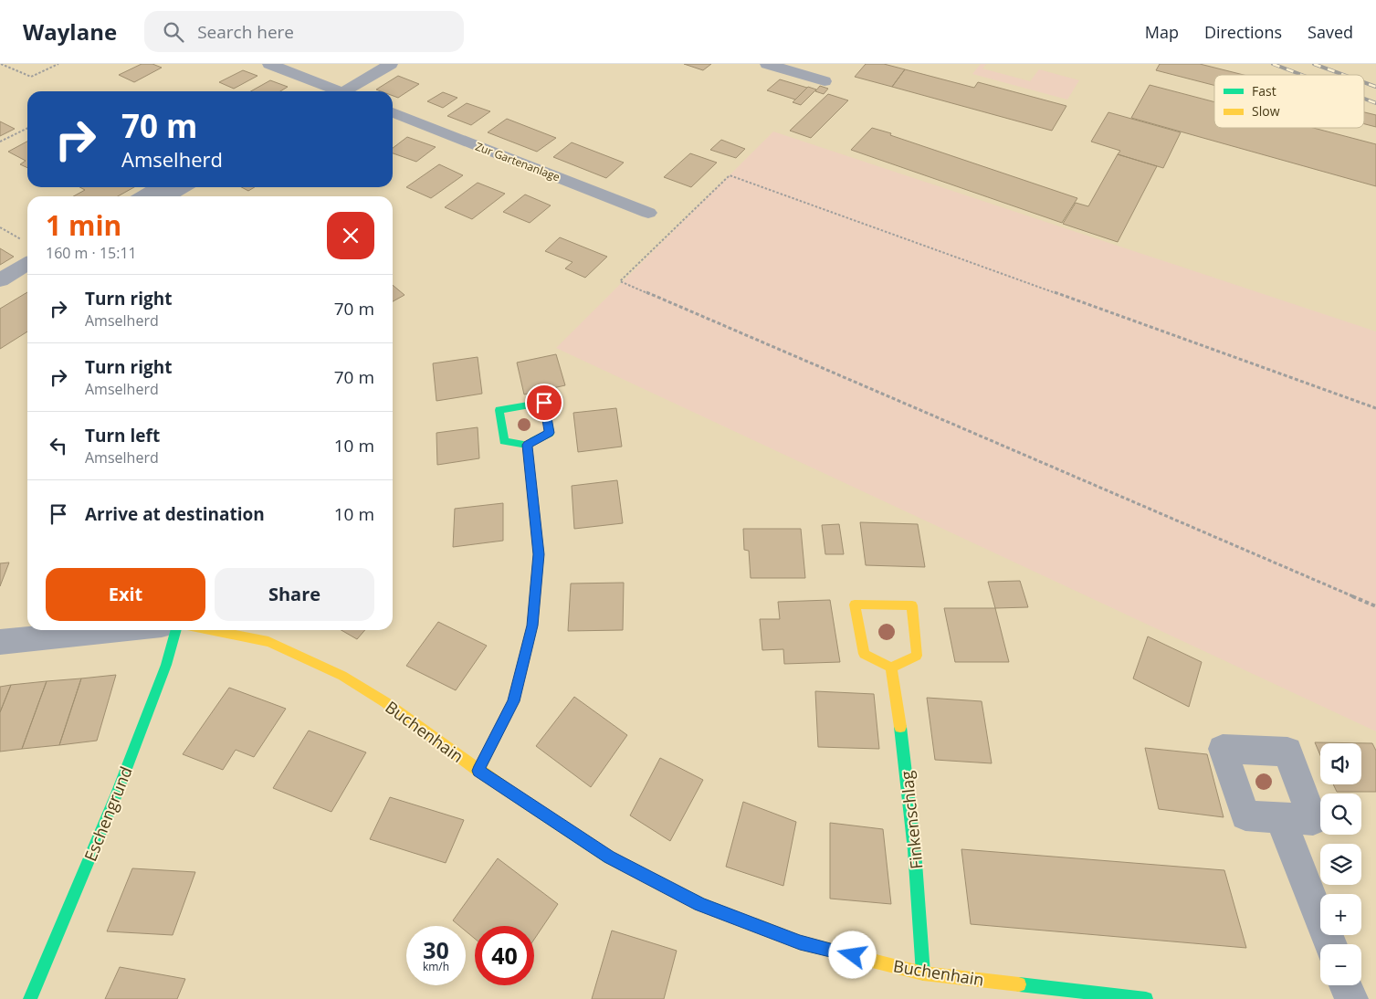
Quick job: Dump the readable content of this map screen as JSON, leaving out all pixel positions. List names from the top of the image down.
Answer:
{
  "streets": {
    "street": [
      "Zur Gartenanlage",
      "Buchenhain",
      "Eschengrund",
      "Finkenschlag"
    ]
  },
  "crossings": [
    ["Buchenhain", "Finkenschlag"]
  ],
  "legend": ["Fast", "Slow"],
  "page": {
    "header": "Waylane",
    "search": "Search here",
    "nav": ["Map", "Directions", "Saved"],
    "turn": ["70 m", "Amselherd"],
    "heading": ["1 min", "160 m · 15:11"],
    "list": [
      {
        "name": "Turn right",
        "note": "Amselherd",
        "value": "70 m"
      },
      {
        "name": "Turn right",
        "note": "Amselherd",
        "value": "70 m"
      },
      {
        "name": "Turn left",
        "note": "Amselherd",
        "value": "10 m"
      },
      {
        "name": "Arrive at destination",
        "value": "10 m"
      }
    ],
    "buttons": ["Exit", "Share"],
    "map_buttons": ["+", "−"],
    "speed": "30 km/h",
    "limit": "40"
  }
}
